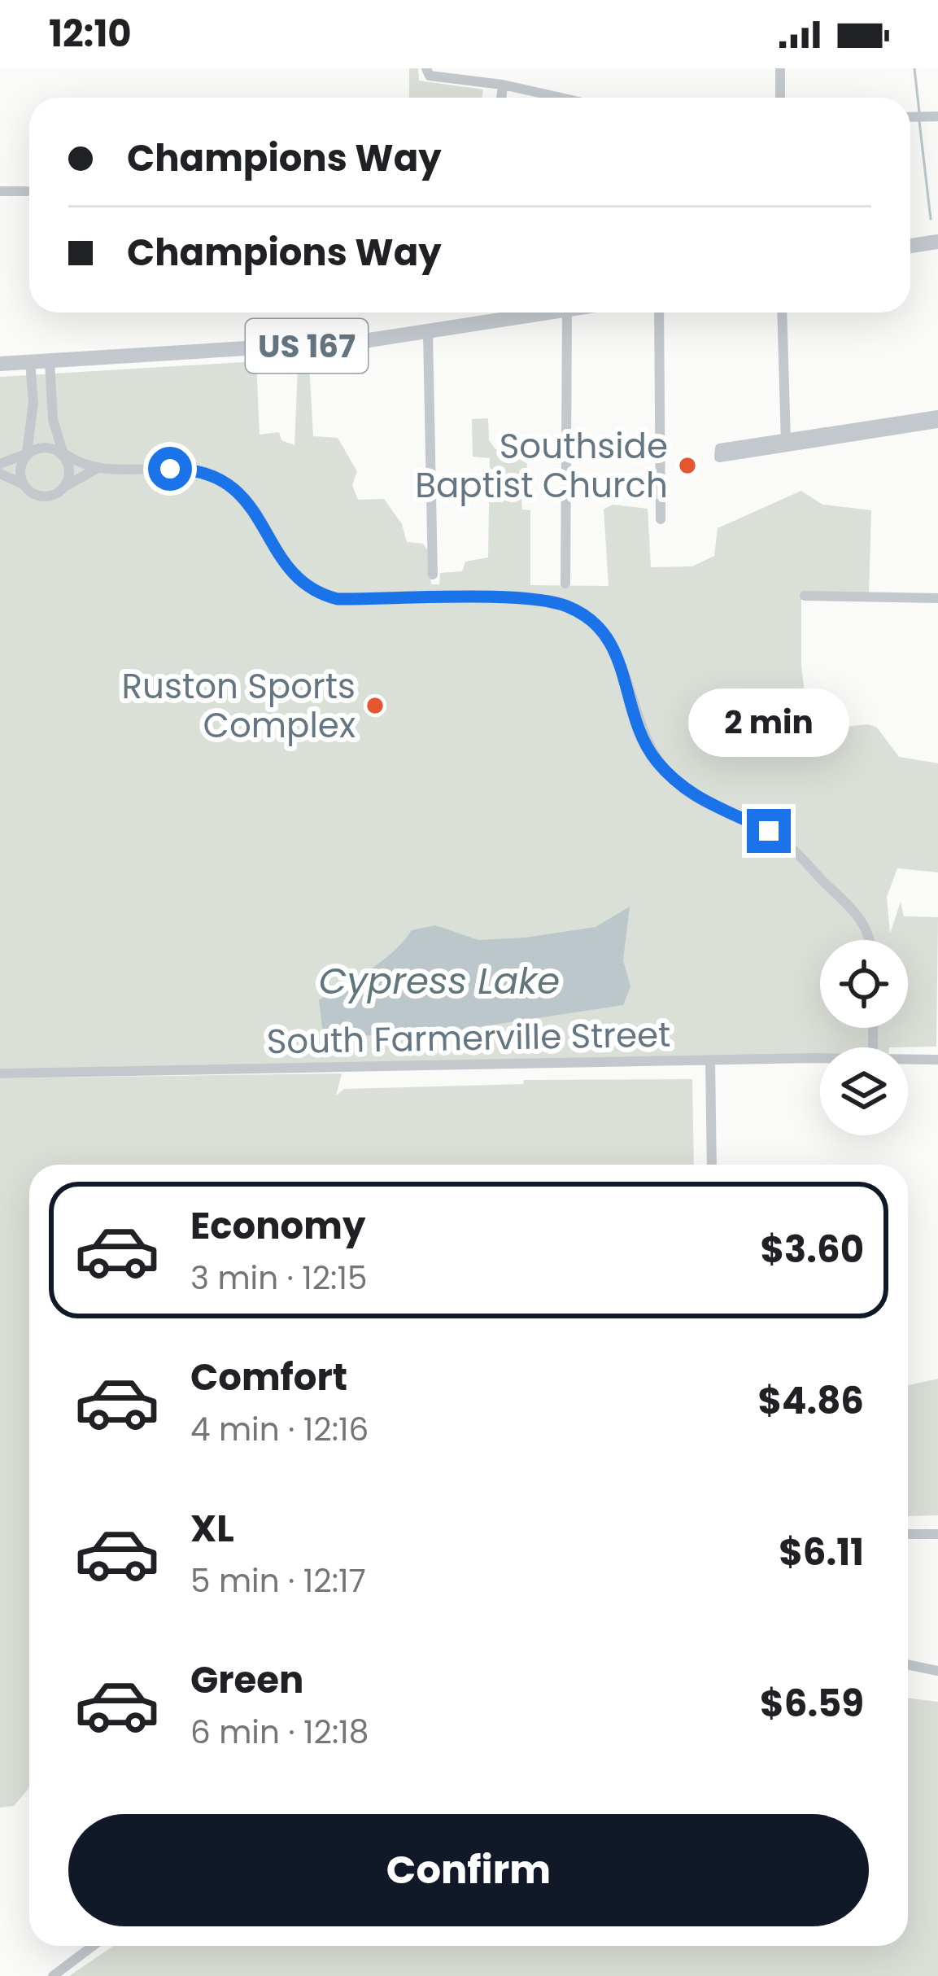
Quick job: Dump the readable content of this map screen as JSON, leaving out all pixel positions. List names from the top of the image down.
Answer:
{
  "streets": {
    "highway": ["US 167"],
    "street": ["South Farmerville Street"]
  },
  "water": ["Cypress Lake"],
  "places": ["Southside Baptist Church", "Ruston Sports Complex"],
  "page": {
    "status": "12:10",
    "banner": ["Champions Way", "Champions Way"],
    "bubble": "2 min",
    "list": [
      {
        "name": "Economy",
        "note": "3 min · 12:15",
        "value": "$3.60"
      },
      {
        "name": "Comfort",
        "note": "4 min · 12:16",
        "value": "$4.86"
      },
      {
        "name": "XL",
        "note": "5 min · 12:17",
        "value": "$6.11"
      },
      {
        "name": "Green",
        "note": "6 min · 12:18",
        "value": "$6.59"
      }
    ],
    "buttons": "Confirm"
  }
}
